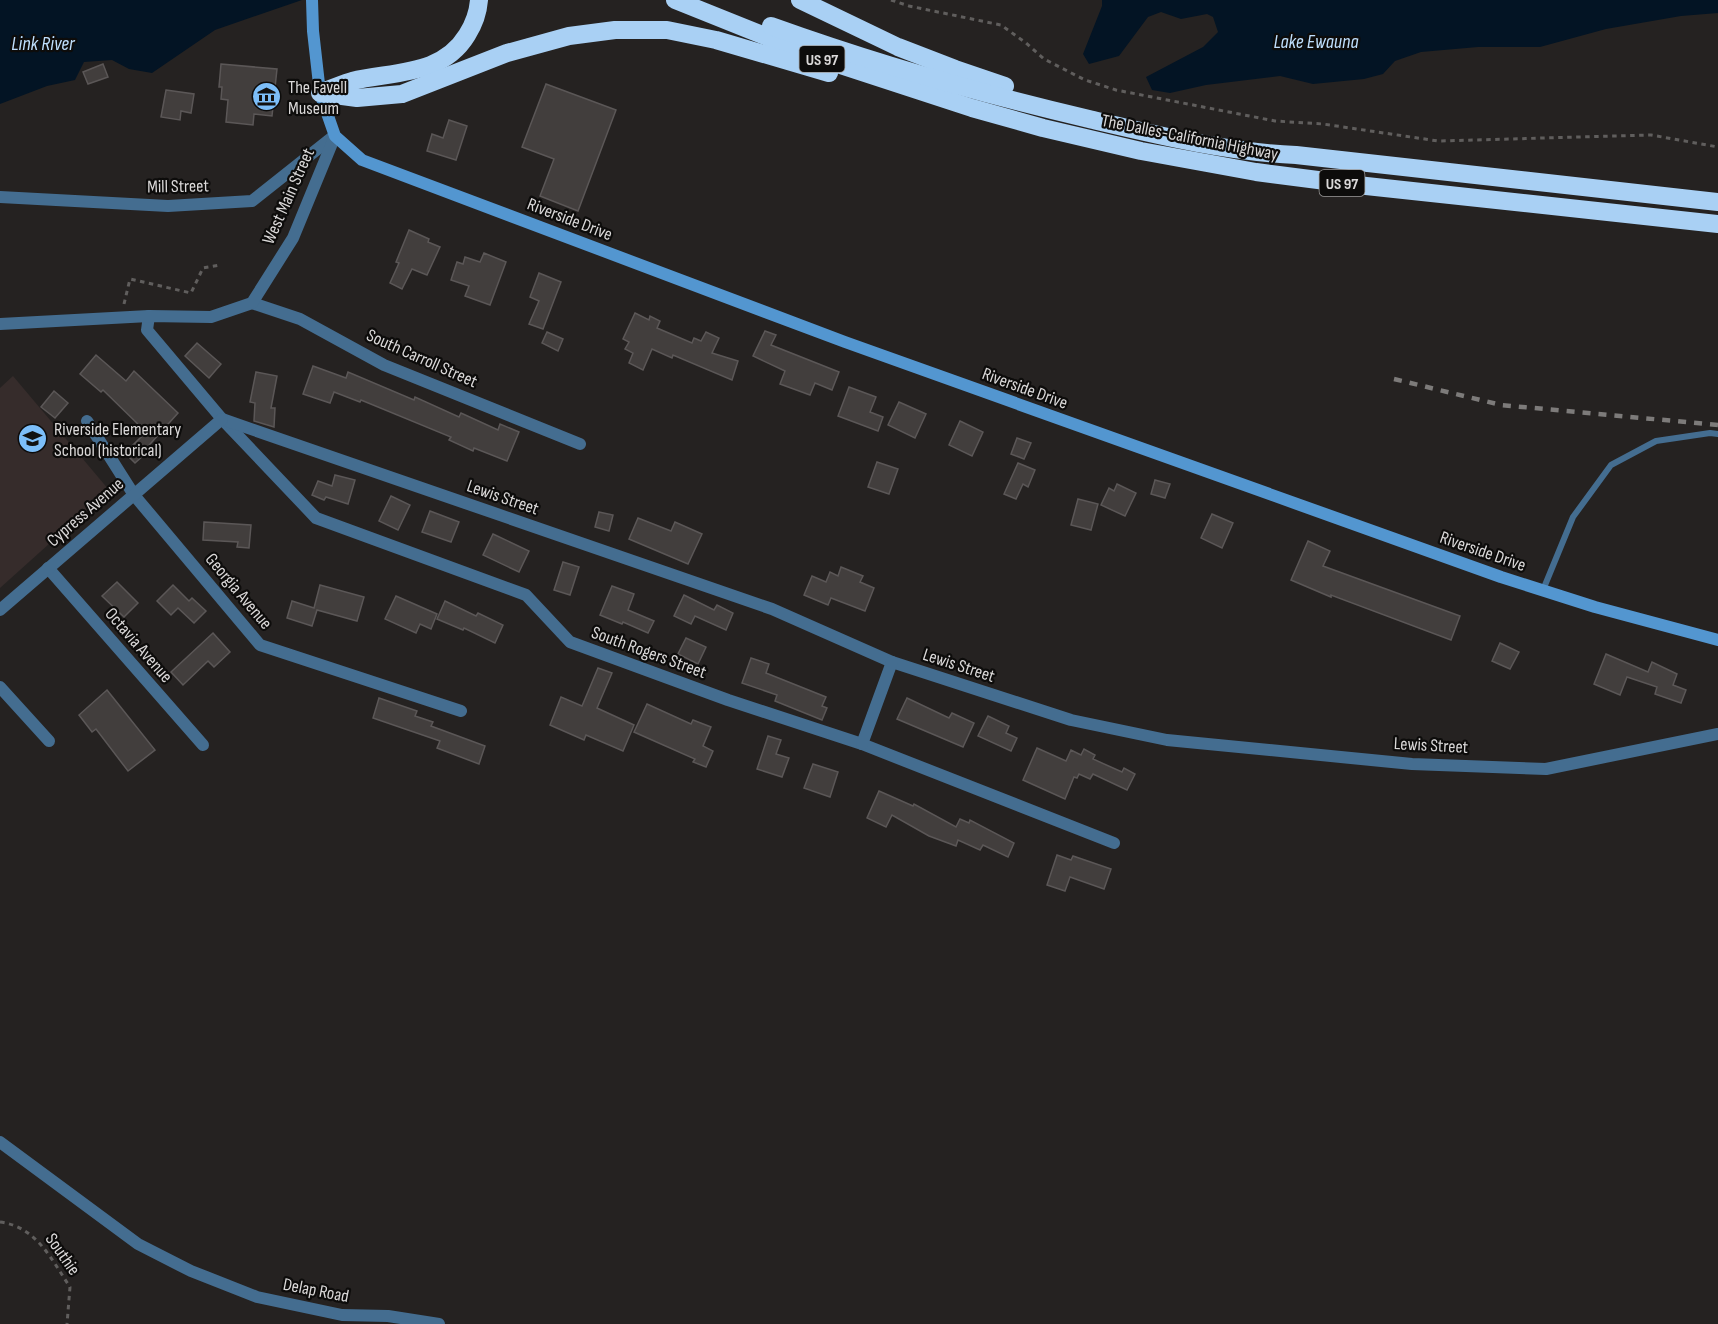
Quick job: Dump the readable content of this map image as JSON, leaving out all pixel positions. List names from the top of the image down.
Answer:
{
  "streets": {
    "highway": ["US 97", "The Dalles-California Highway"],
    "street": [
      "Mill Street",
      "West Main Street",
      "Riverside Drive",
      "South Carroll Street",
      "Lewis Street",
      "Cypress Avenue",
      "Georgia Avenue",
      "Octavia Avenue",
      "South Rogers Street",
      "Delap Road"
    ],
    "path": ["Southie"]
  },
  "crossings": [
    ["Mill Street", "West Main Street"],
    ["Mill Street", "Riverside Drive"],
    ["West Main Street", "Riverside Drive"],
    ["West Main Street", "South Carroll Street"],
    ["Lewis Street", "Cypress Avenue"],
    ["Lewis Street", "South Rogers Street"],
    ["Cypress Avenue", "Georgia Avenue"],
    ["Cypress Avenue", "Octavia Avenue"],
    ["Cypress Avenue", "South Rogers Street"]
  ],
  "water": ["Lake Ewauna", "Link River"],
  "places": {
    "museum": ["The Favell Museum"],
    "school or university": ["Riverside Elementary School (historical)"]
  }
}
